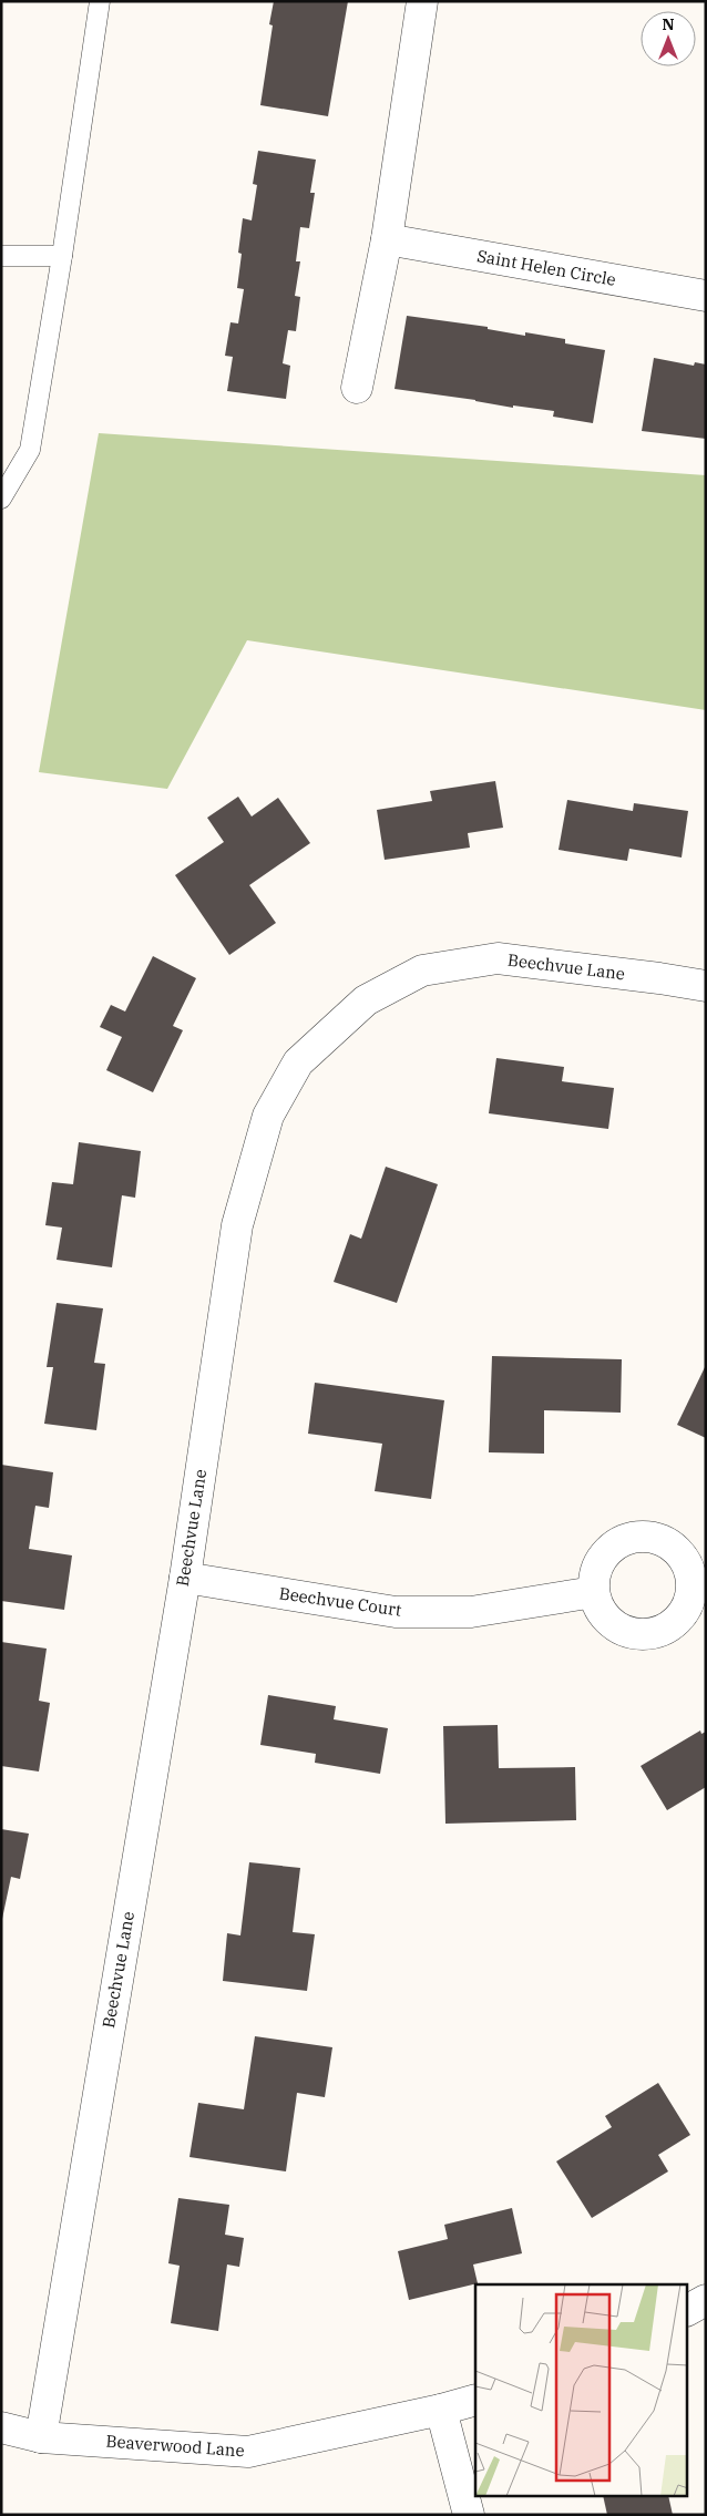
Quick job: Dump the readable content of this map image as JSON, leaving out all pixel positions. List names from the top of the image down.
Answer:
{
  "streets": {
    "street": [
      "Saint Helen Circle",
      "Beechvue Lane",
      "Beechvue Court",
      "Beaverwood Lane"
    ]
  },
  "crossings": [
    ["Beechvue Lane", "Beechvue Court"],
    ["Beechvue Lane", "Beaverwood Lane"]
  ],
  "north": "top"
}
